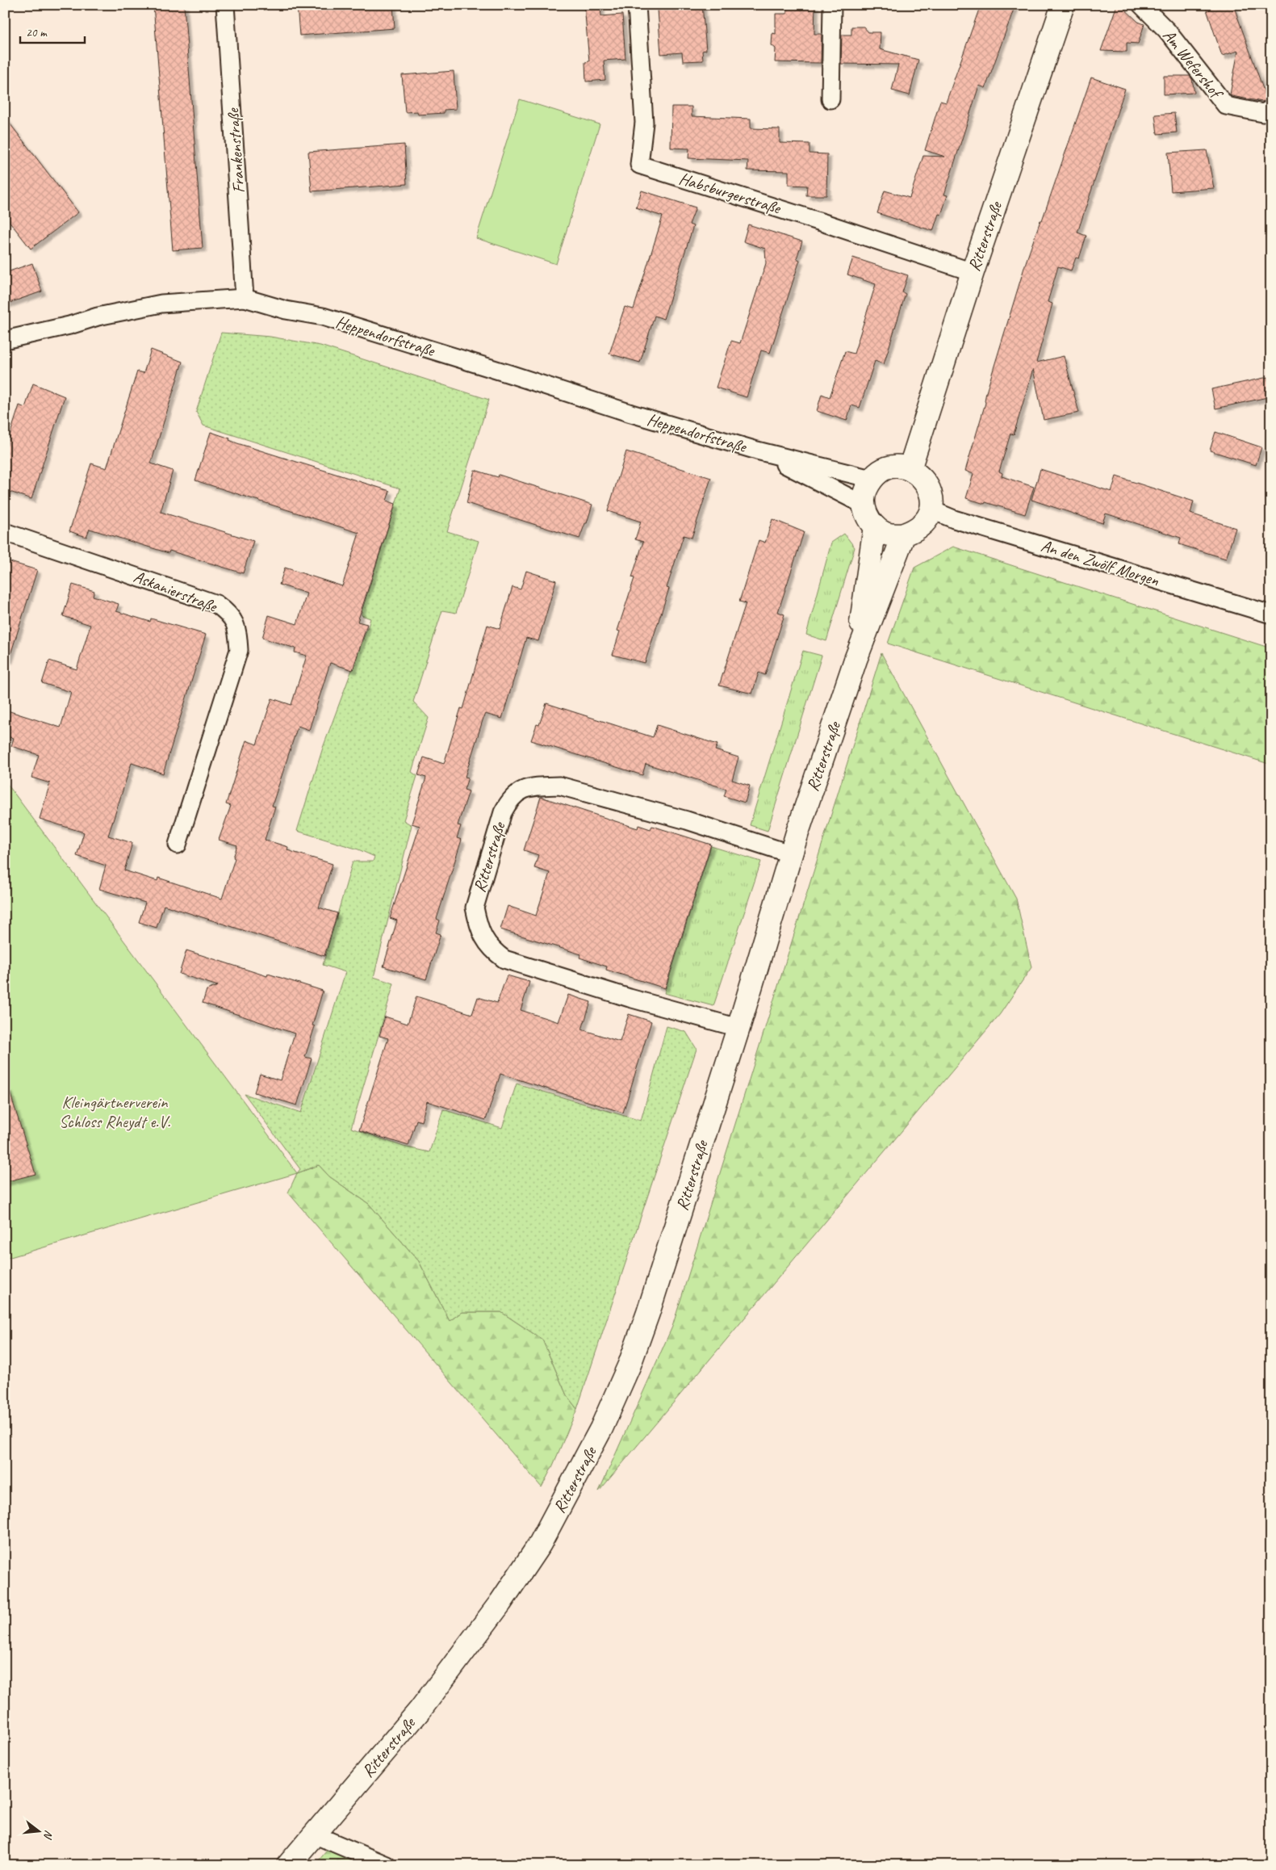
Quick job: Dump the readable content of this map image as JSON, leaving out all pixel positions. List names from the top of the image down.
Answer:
{
  "streets": {
    "main road": ["Ritterstraße"],
    "street": [
      "Am Wefershof",
      "Frankenstraße",
      "Habsburgerstraße",
      "Heppendorfstraße",
      "An den Zwölf Morgen",
      "Askanierstraße"
    ]
  },
  "crossings": [
    ["Frankenstraße", "Heppendorfstraße"],
    ["Habsburgerstraße", "Ritterstraße"],
    ["Ritterstraße", "Heppendorfstraße"],
    ["Ritterstraße", "An den Zwölf Morgen"],
    ["Heppendorfstraße", "An den Zwölf Morgen"]
  ],
  "parks": ["Kleingärtnerverein Schloss Rheydt e.V."],
  "scale_bar": "20 m",
  "north": "right"
}
